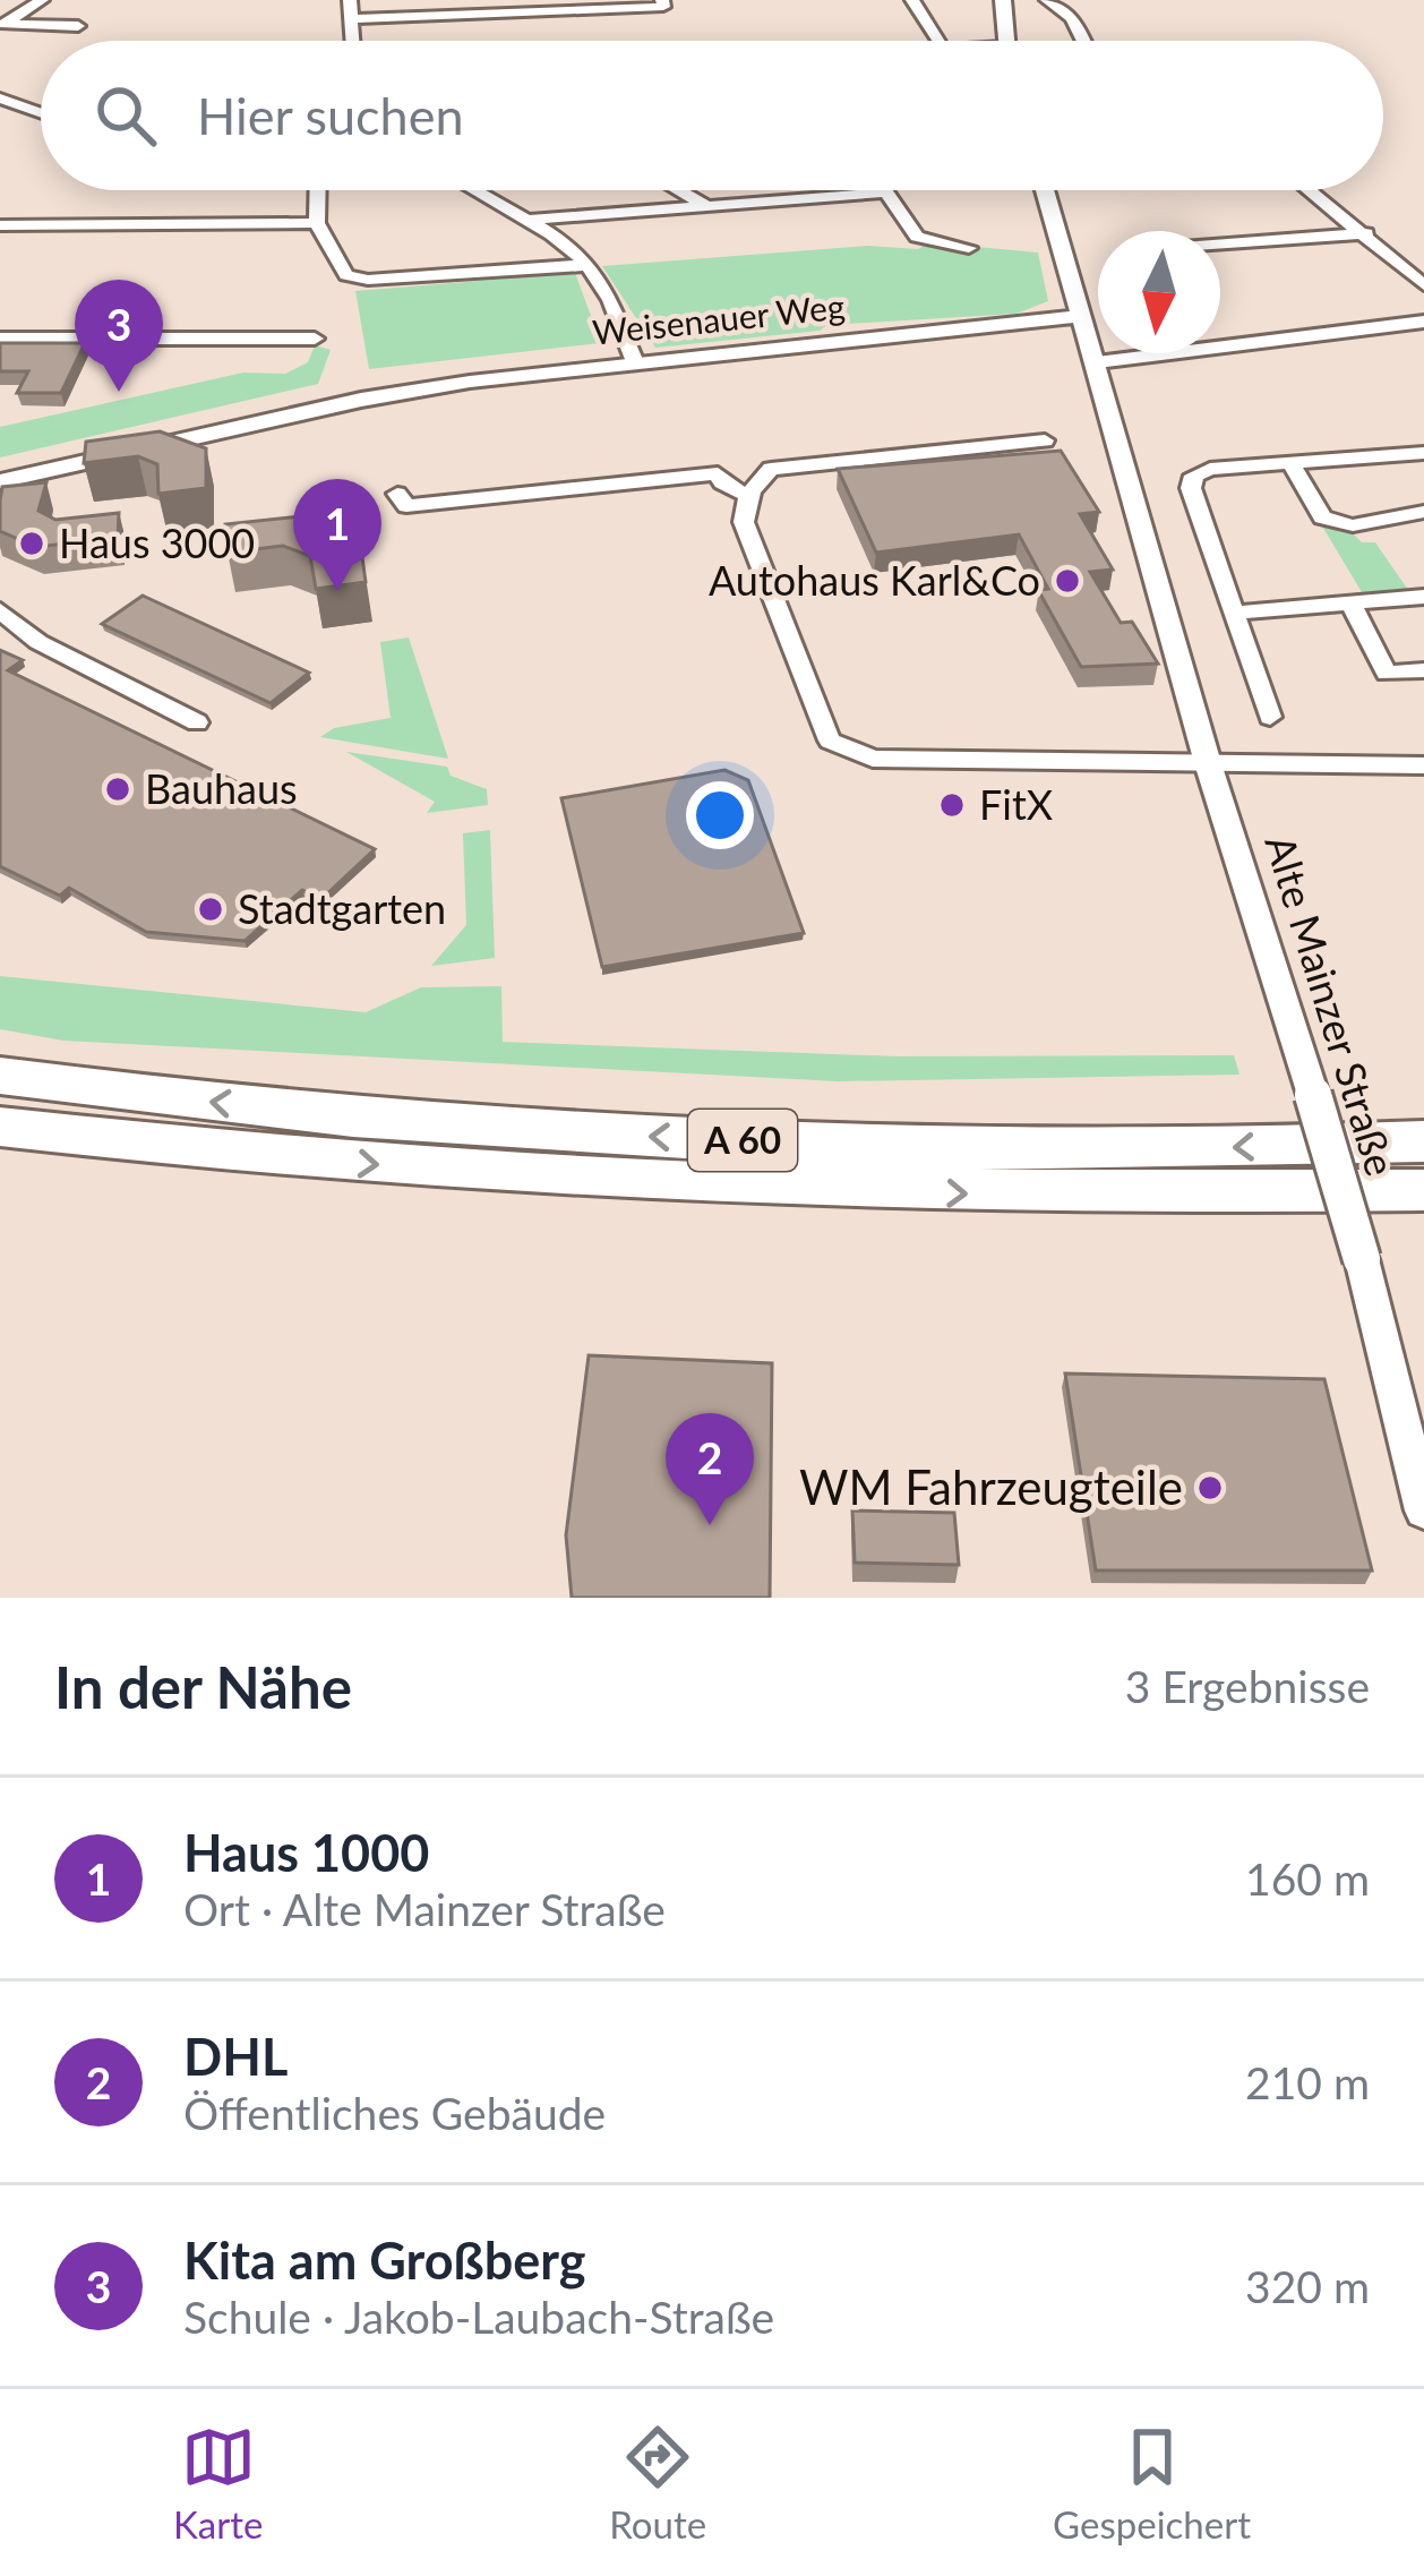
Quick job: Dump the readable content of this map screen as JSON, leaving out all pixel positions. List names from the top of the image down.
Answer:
{
  "streets": {
    "highway": ["A 60"],
    "street": ["Weisenauer Weg", "Alte Mainzer Straße"]
  },
  "crossings": [
    ["Weisenauer Weg", "Alte Mainzer Straße"]
  ],
  "places": [
    "Haus 3000",
    "Autohaus Karl&Co",
    "Bauhaus",
    "FitX",
    "Stadtgarten",
    "WM Fahrzeugteile"
  ],
  "north": "bottom",
  "page": {
    "search": "Hier suchen",
    "pins": ["3", "1", "2"],
    "heading": ["In der Nähe", "3 Ergebnisse"],
    "list": [
      {
        "mark": "1",
        "name": "Haus 1000",
        "note": "Ort · Alte Mainzer Straße",
        "value": "160 m"
      },
      {
        "mark": "2",
        "name": "DHL",
        "note": "Öffentliches Gebäude",
        "value": "210 m"
      },
      {
        "mark": "3",
        "name": "Kita am Großberg",
        "note": "Schule · Jakob-Laubach-Straße",
        "value": "320 m"
      }
    ],
    "nav": ["Karte", "Route", "Gespeichert"]
  }
}
